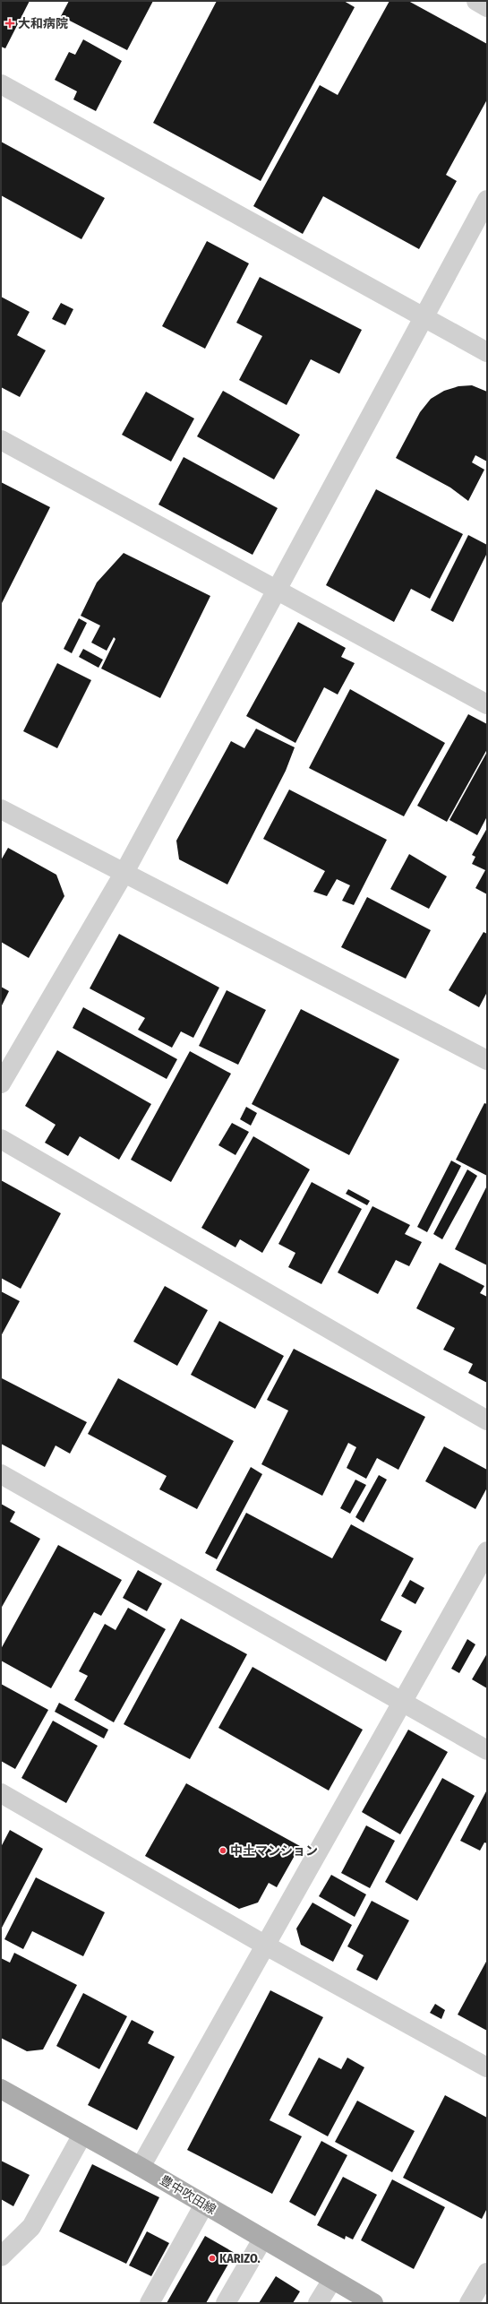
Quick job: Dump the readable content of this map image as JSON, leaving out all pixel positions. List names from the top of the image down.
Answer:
{
  "streets": {
    "main road": ["豊中吹田線"]
  },
  "places": {
    "health": ["大和病院"],
    "other": ["中土マンション", "KARIZO."]
  }
}
